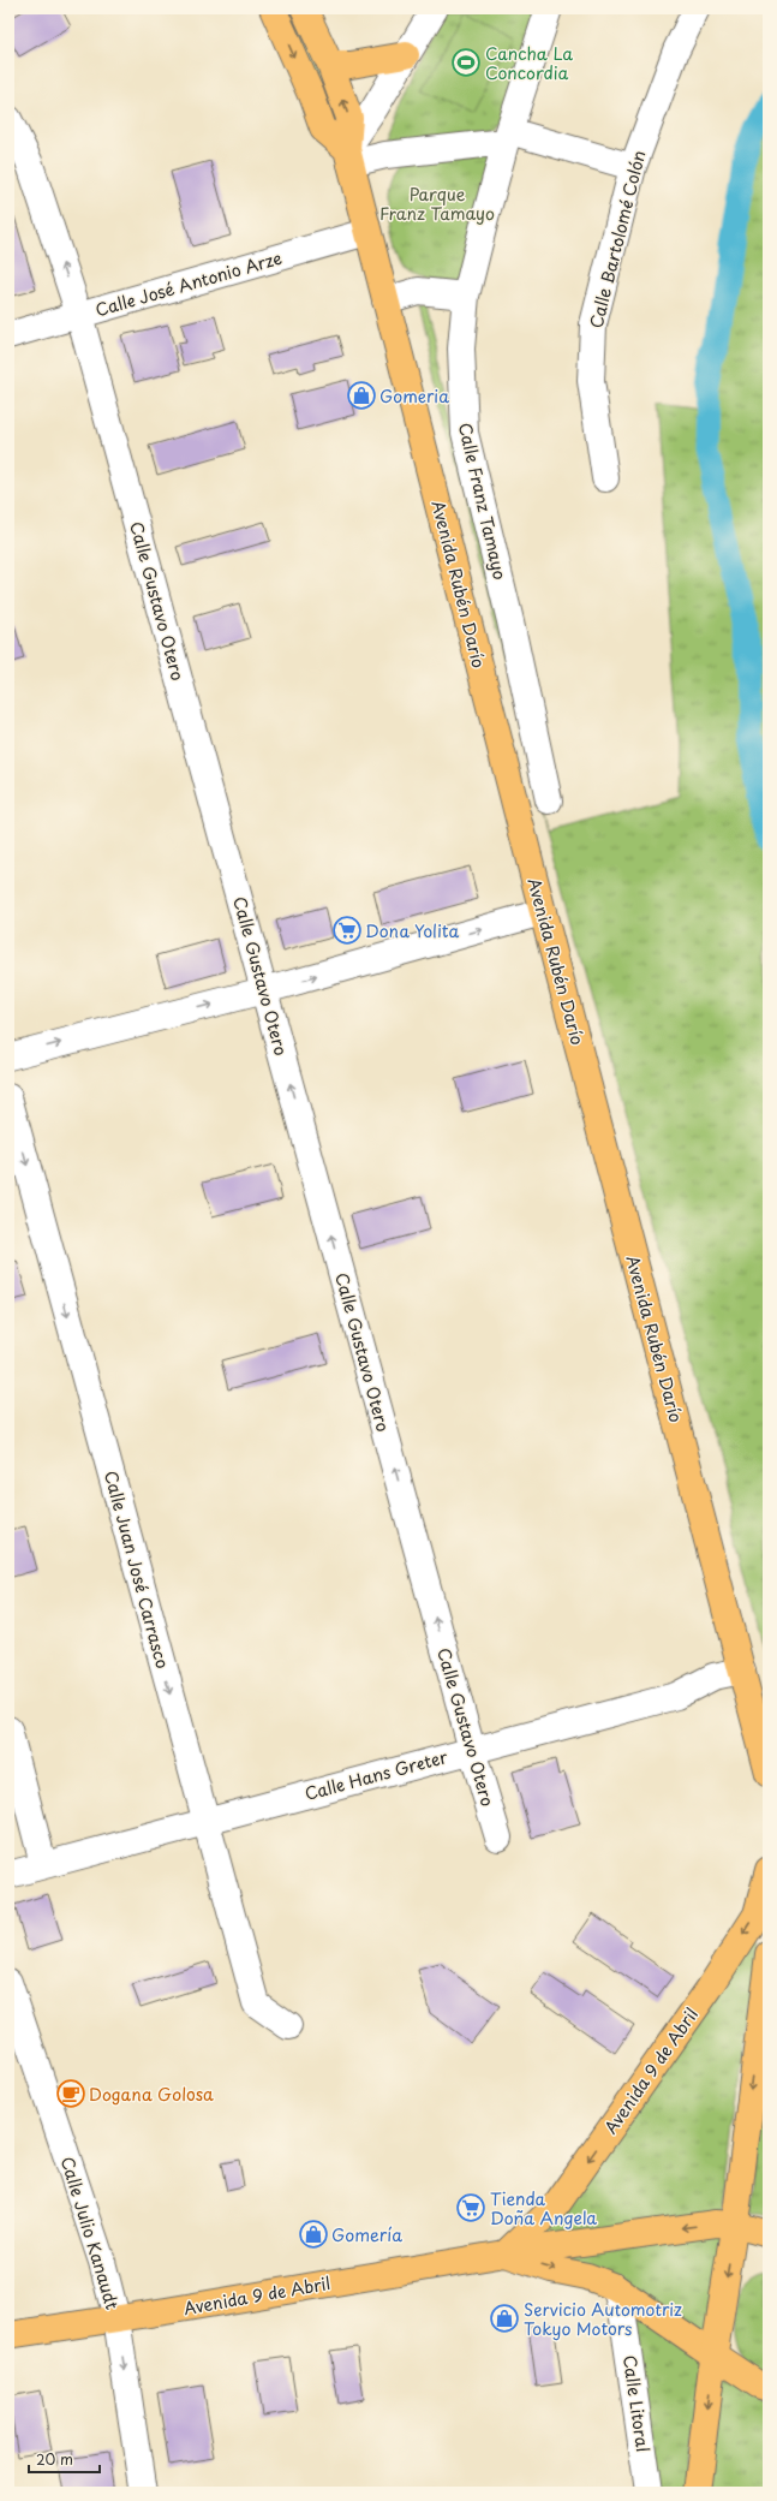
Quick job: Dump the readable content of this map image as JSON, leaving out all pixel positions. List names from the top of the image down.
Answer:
{
  "streets": {
    "main road": ["Avenida Rubén Darío", "Avenida 9 de Abril"],
    "street": [
      "Calle Bartolomé Colón",
      "Calle José Antonio Arze",
      "Calle Franz Tamayo",
      "Calle Gustavo Otero",
      "Calle Juan José Carrasco",
      "Calle Hans Greter",
      "Calle Julio Kanaudt",
      "Calle Litoral"
    ]
  },
  "crossings": [
    ["Calle José Antonio Arze", "Avenida Rubén Darío"],
    ["Calle José Antonio Arze", "Calle Gustavo Otero"],
    ["Avenida Rubén Darío", "Calle Hans Greter"],
    ["Calle Gustavo Otero", "Calle Hans Greter"],
    ["Calle Juan José Carrasco", "Calle Hans Greter"],
    ["Avenida 9 de Abril", "Calle Julio Kanaudt"],
    ["Avenida 9 de Abril", "Calle Litoral"]
  ],
  "one_way": ["Calle Gustavo Otero", "Calle Juan José Carrasco"],
  "parks": ["Parque Franz Tamayo"],
  "places": {
    "sports": ["Cancha La Concordia"],
    "shop": ["Gomeria", "Gomería", "Servicio Automotriz Tokyo Motors"],
    "supermarket": ["Dona Yolita", "Tienda Doña Angela"],
    "cafe": ["Dogana Golosa"]
  },
  "scale_bar": "20 m"
}
